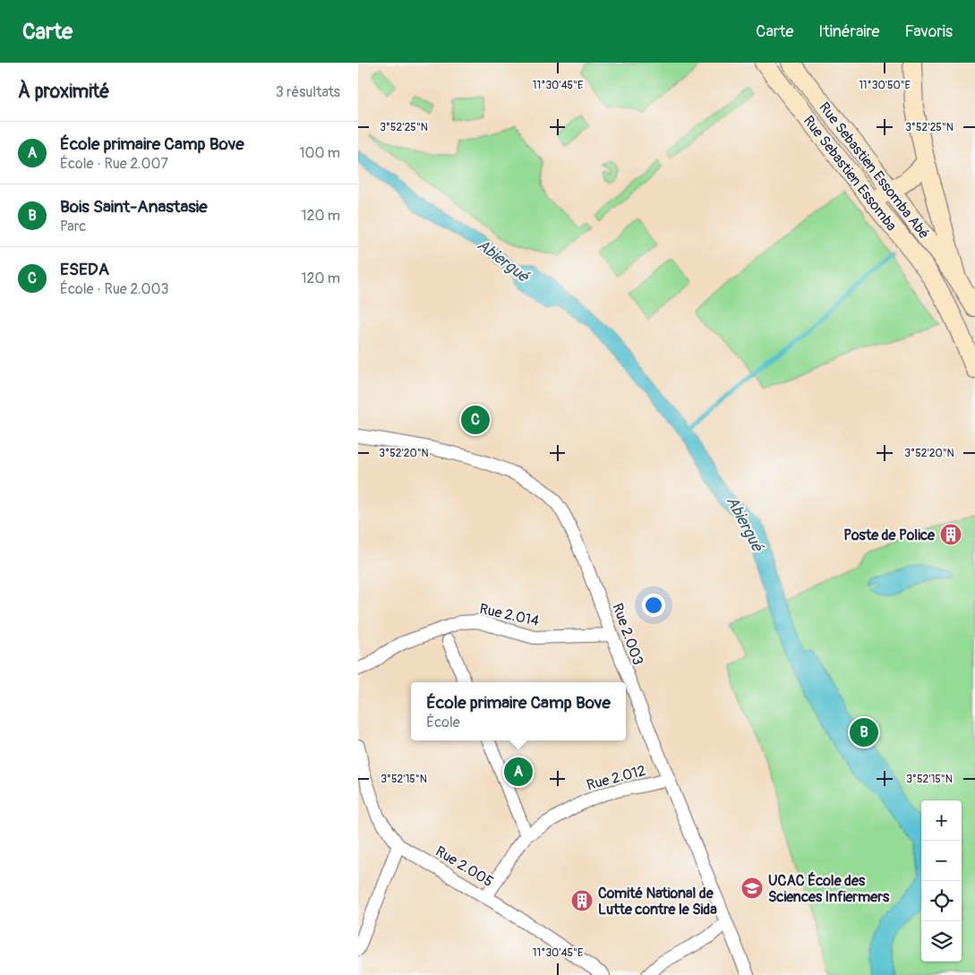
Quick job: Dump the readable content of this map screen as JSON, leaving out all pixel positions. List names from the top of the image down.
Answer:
{
  "streets": {
    "main road": ["Rue Sebastien Essomba Abé", "Rue Sebastien Essomba"],
    "street": [
      "Rue 2.014",
      "Rue 2.003",
      "Rue 2.012",
      "Rue 2.005"
    ]
  },
  "crossings": [
    ["Rue 2.014", "Rue 2.003"],
    ["Rue 2.003", "Rue 2.012"]
  ],
  "water": ["Abiergué"],
  "places": {
    "building": ["Poste de Police", "Comité National de Lutte contre le Sida"],
    "school or university": ["UCAC École des Sciences Infiermers"]
  },
  "page": {
    "header": "Carte",
    "nav": ["Carte", "Itinéraire", "Favoris"],
    "heading": ["À proximité", "3 résultats"],
    "list": [
      {
        "mark": "A",
        "name": "École primaire Camp Bove",
        "note": "École · Rue 2.007",
        "value": "100 m"
      },
      {
        "mark": "B",
        "name": "Bois Saint-Anastasie",
        "note": "Parc",
        "value": "120 m"
      },
      {
        "mark": "C",
        "name": "ESEDA",
        "note": "École · Rue 2.003",
        "value": "120 m"
      }
    ],
    "pins": ["C", "B", "A"],
    "popup": ["École primaire Camp Bove", "École"],
    "map_buttons": ["+", "−"]
  },
  "coordinates": [
    "11°30'45\"E",
    "11°30'50\"E",
    "3°52'25\"N",
    "3°52'20\"N",
    "3°52'15\"N"
  ]
}
